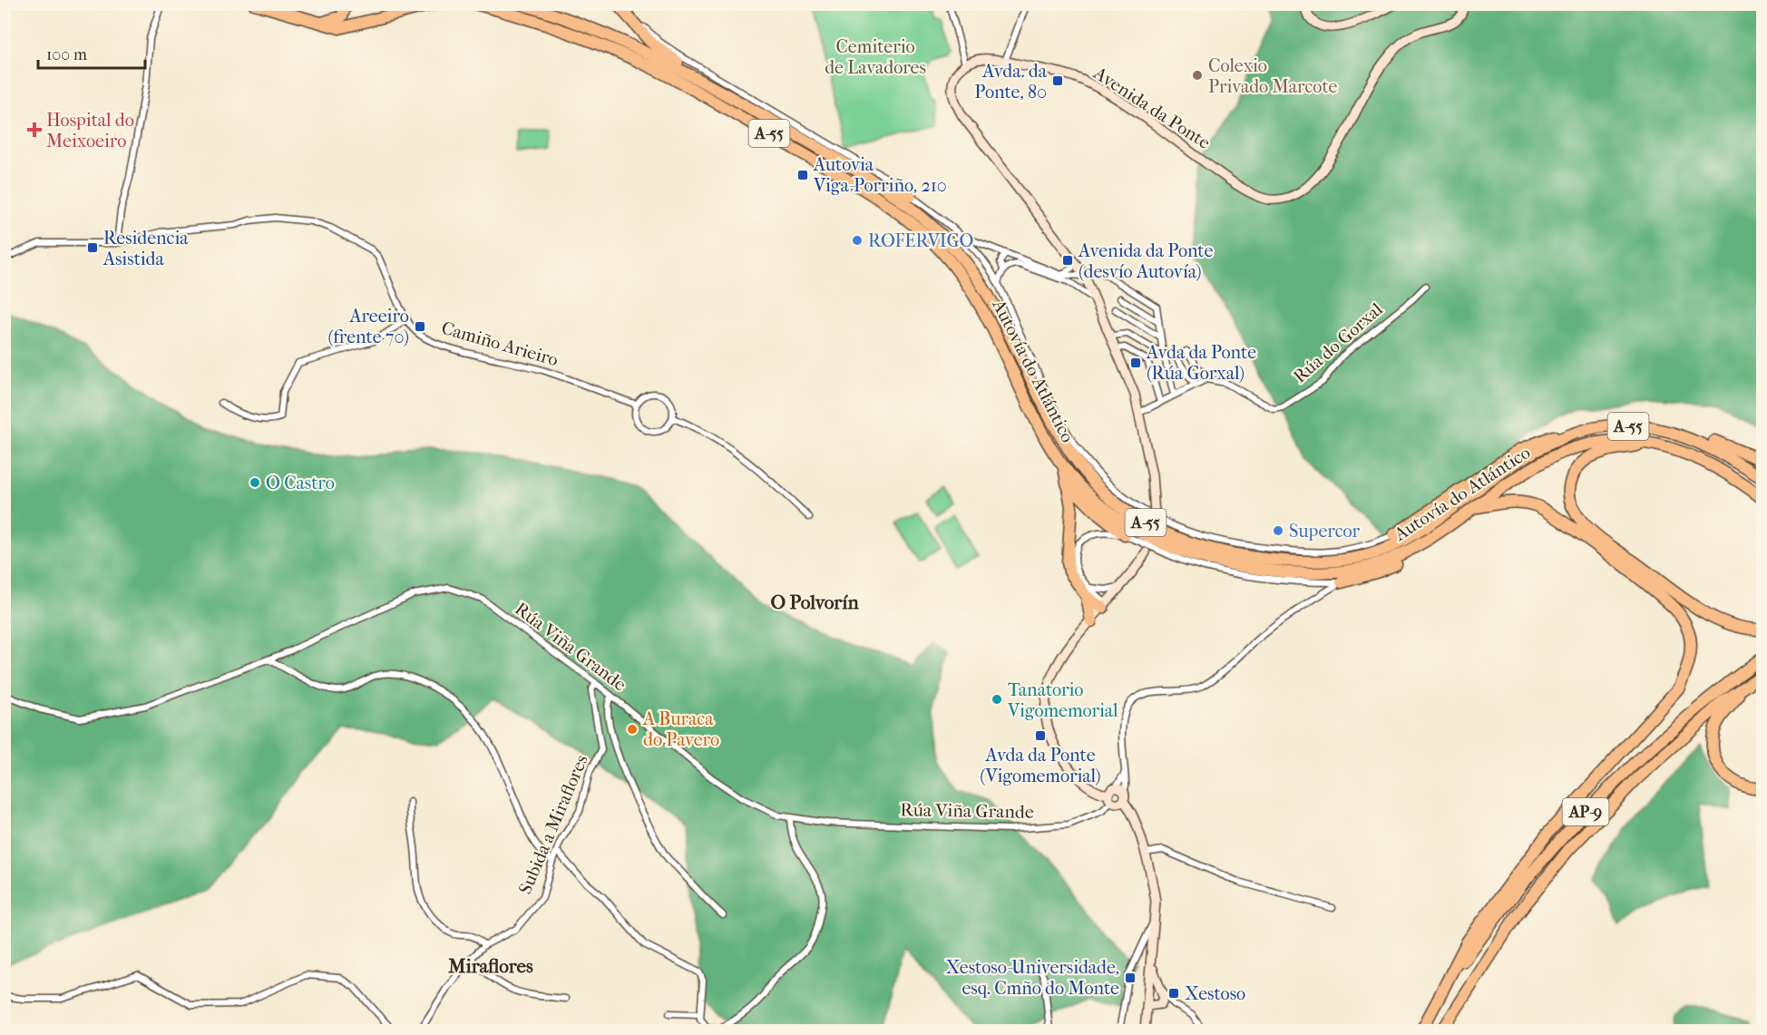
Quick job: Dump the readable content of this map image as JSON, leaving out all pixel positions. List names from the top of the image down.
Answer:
{
  "streets": {
    "highway": ["A-55", "Autovía do Atlántico", "AP-9"],
    "street": [
      "Avenida da Ponte",
      "Rúa do Gorxal",
      "Camiño Arieiro",
      "Rúa Viña Grande",
      "Subida a Miraflores"
    ]
  },
  "crossings": [
    ["Rúa Viña Grande", "Subida a Miraflores"]
  ],
  "districts": ["O Polvorín", "Miraflores"],
  "parks": ["Cemiterio de Lavadores"],
  "places": {
    "other": [
      "Colexio Privado Marcote",
      "ROFERVIGO",
      "O Castro",
      "Supercor",
      "Tanatorio Vigomemorial",
      "A Buraca do Pavero"
    ],
    "transit": [
      "Avda. da Ponte, 80",
      "Autovia Viga-Porriño, 210",
      "Residencia Asistida",
      "Avenida da Ponte (desvío Autovía)",
      "Areeiro (frente 70)",
      "Avda da Ponte (Rúa Gorxal)",
      "Avda da Ponte (Vigomemorial)",
      "Xestoso-Universidade, esq. Cmño do Monte",
      "Xestoso"
    ],
    "health": ["Hospital do Meixoeiro"]
  },
  "scale_bar": "100 m"
}
